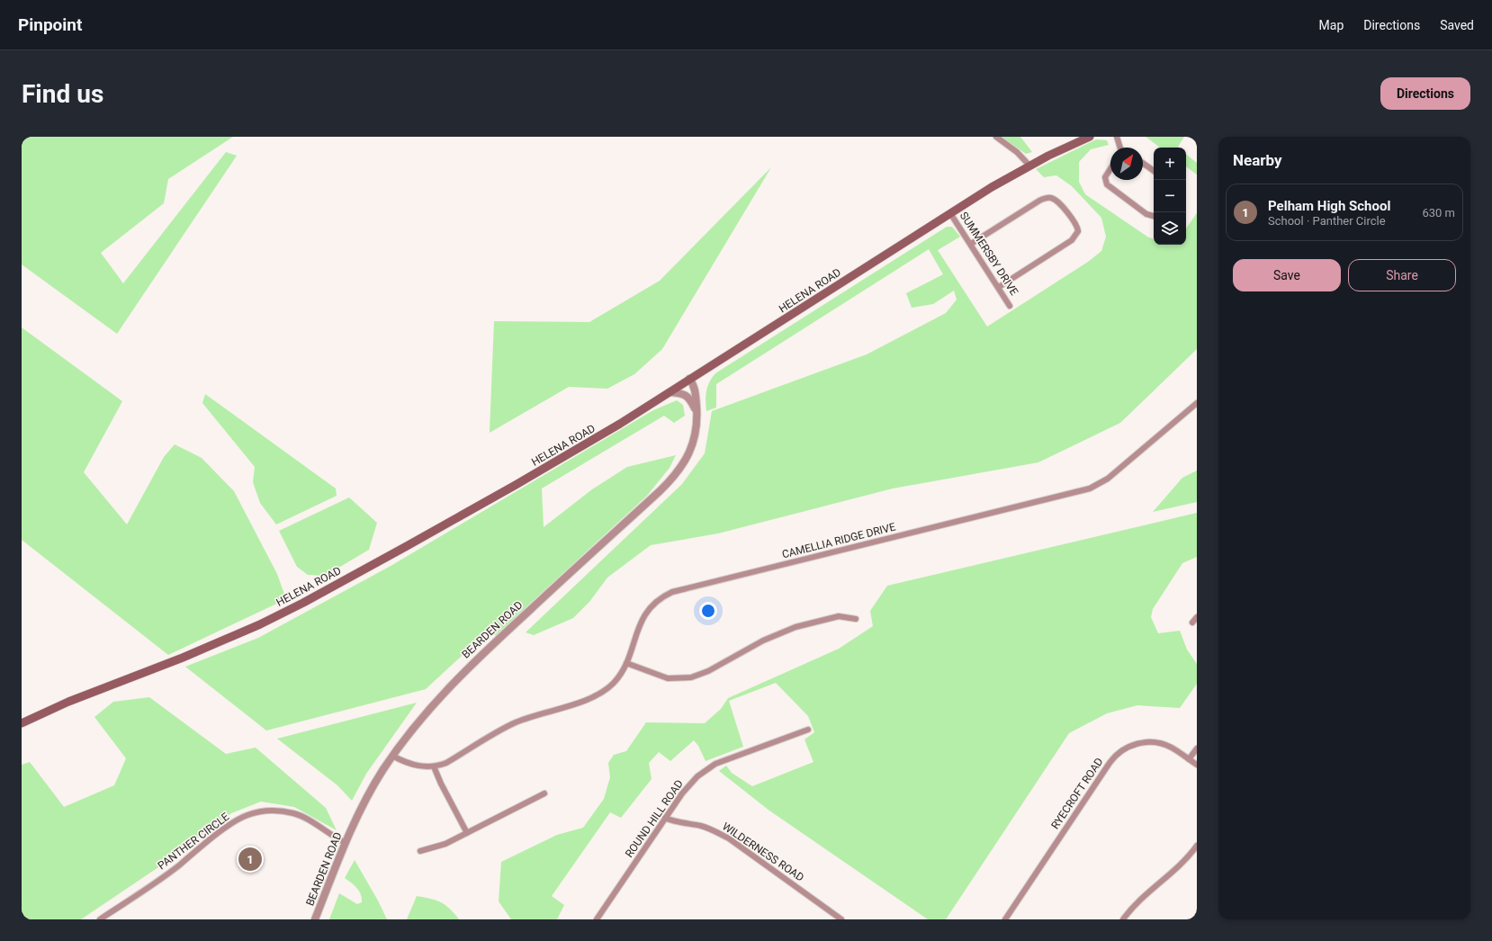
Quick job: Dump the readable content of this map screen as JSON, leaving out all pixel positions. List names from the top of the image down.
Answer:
{
  "streets": {
    "main road": ["HELENA ROAD"],
    "street": [
      "SUMMERSBY DRIVE",
      "CAMELLIA RIDGE DRIVE",
      "BEARDEN ROAD",
      "RYECROFT ROAD",
      "ROUND HILL ROAD",
      "PANTHER CIRCLE",
      "WILDERNESS ROAD"
    ]
  },
  "crossings": [
    ["SUMMERSBY DRIVE", "HELENA ROAD"],
    ["HELENA ROAD", "BEARDEN ROAD"],
    ["BEARDEN ROAD", "PANTHER CIRCLE"],
    ["ROUND HILL ROAD", "WILDERNESS ROAD"]
  ],
  "north": "top right",
  "page": {
    "header": "Pinpoint",
    "nav": ["Map", "Directions", "Saved"],
    "buttons": [
      "Directions",
      ["Save", "Share"]
    ],
    "title": "Find us",
    "heading": "Nearby",
    "map_buttons": ["+", "−"],
    "list": [
      {
        "mark": "1",
        "name": "Pelham High School",
        "note": "School · Panther Circle",
        "value": "630 m"
      }
    ],
    "pins": "1"
  }
}
